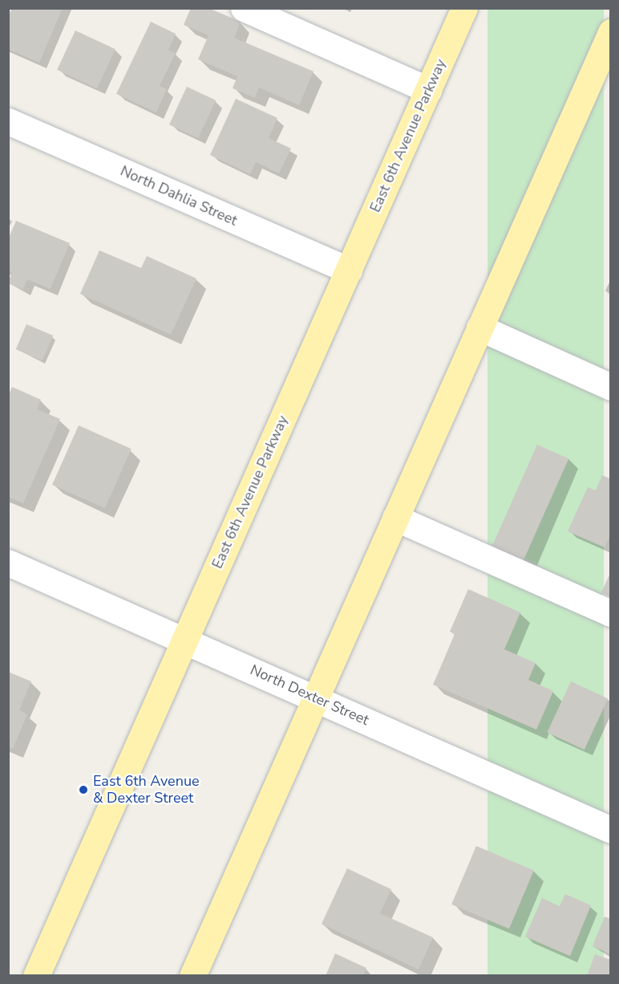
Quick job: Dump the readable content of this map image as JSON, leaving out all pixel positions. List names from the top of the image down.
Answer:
{
  "streets": {
    "main road": ["East 6th Avenue Parkway"],
    "street": ["North Dahlia Street", "North Dexter Street"]
  },
  "crossings": [
    ["East 6th Avenue Parkway", "North Dahlia Street"],
    ["East 6th Avenue Parkway", "North Dexter Street"]
  ],
  "places": ["East 6th Avenue & Dexter Street"]
}
